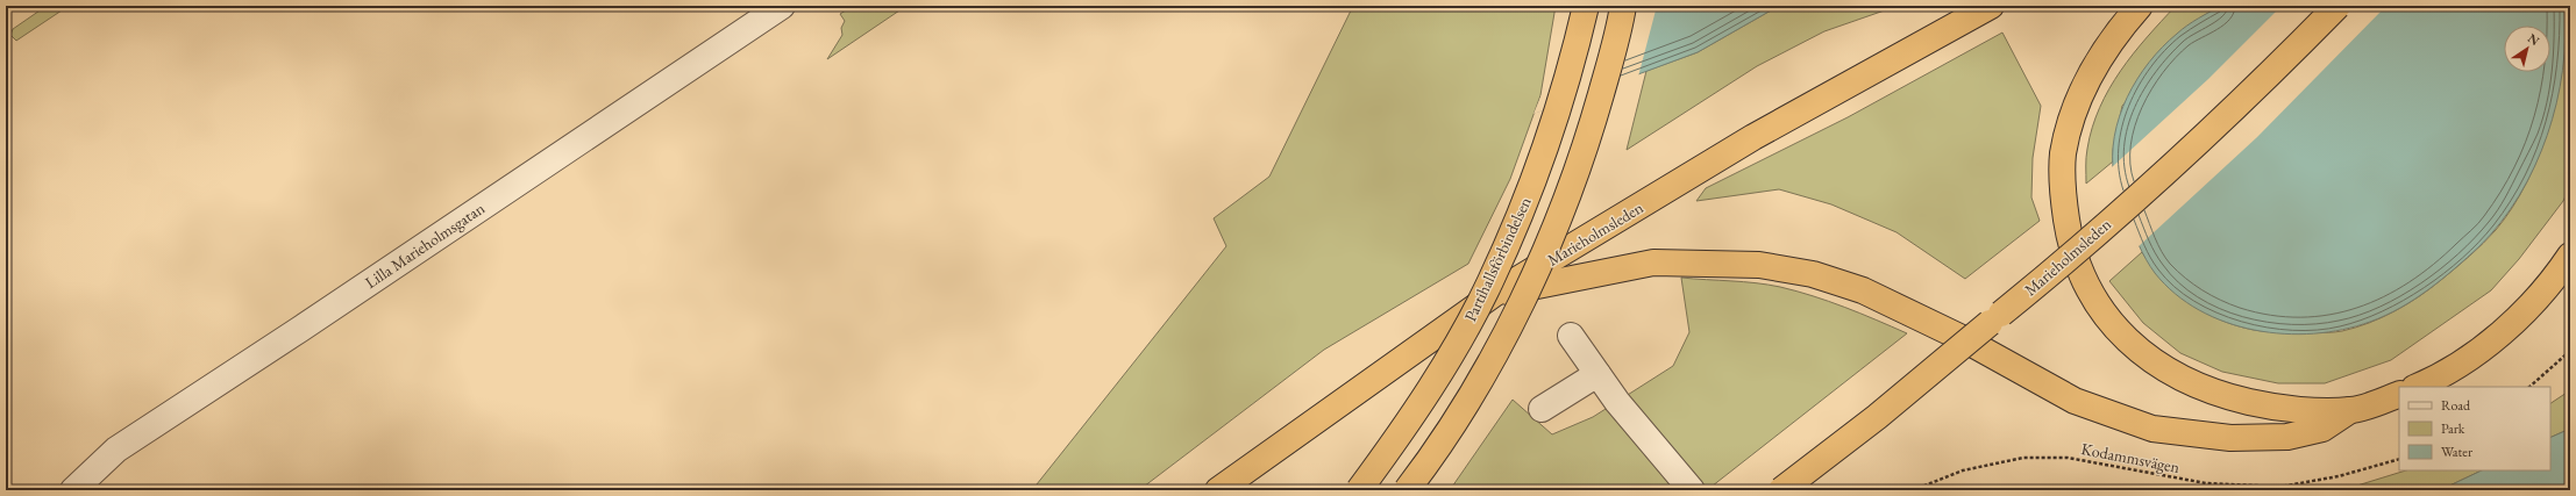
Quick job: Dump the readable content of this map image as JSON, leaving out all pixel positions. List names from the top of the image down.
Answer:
{
  "streets": {
    "highway": ["Marieholmsleden", "Partihallsförbindelsen"],
    "street": ["Lilla Marieholmsgatan"],
    "path": ["Kodammsvägen"]
  },
  "legend": ["Road", "Park", "Water"],
  "north": "top right"
}
